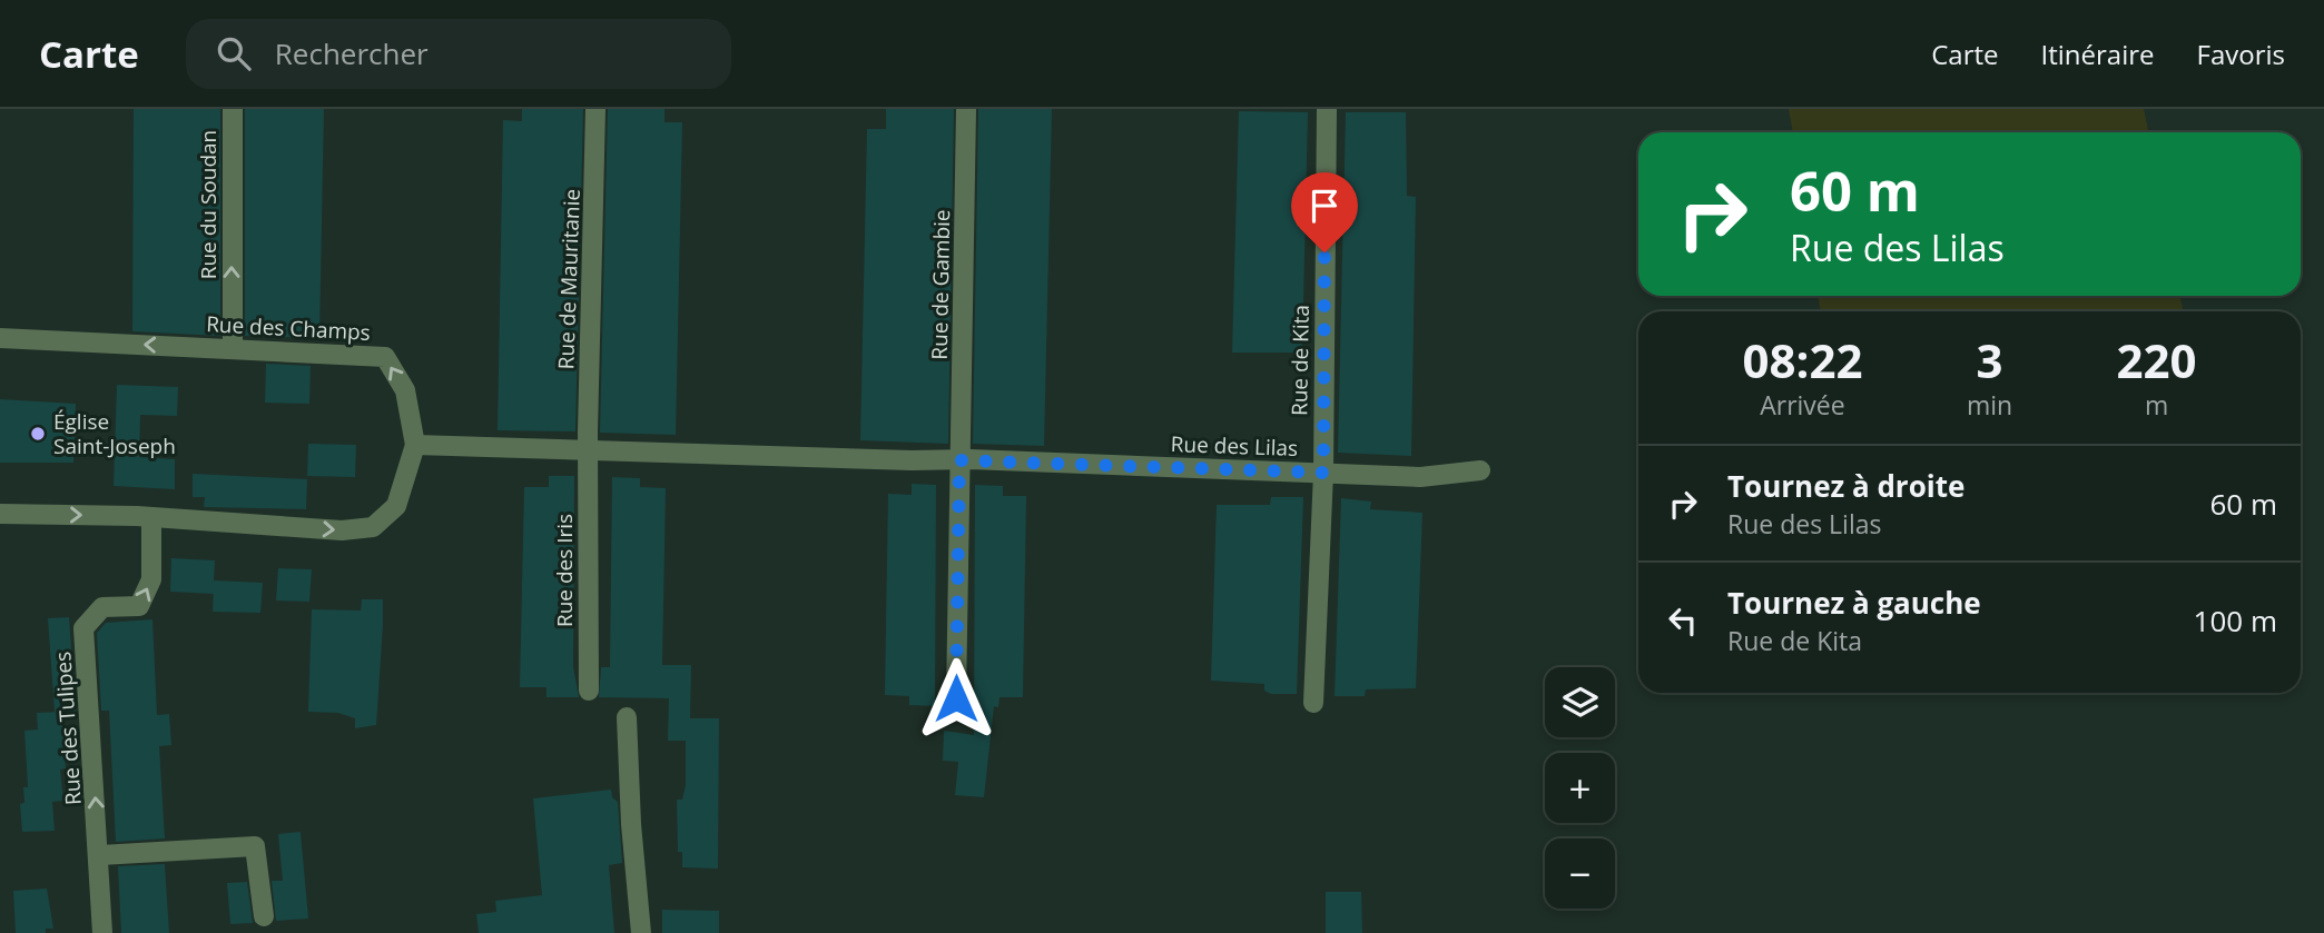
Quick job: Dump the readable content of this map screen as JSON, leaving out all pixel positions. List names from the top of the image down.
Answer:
{
  "streets": {
    "street": [
      "Rue du Soudan",
      "Rue de Mauritanie",
      "Rue de Gambie",
      "Rue des Champs",
      "Rue de Kita",
      "Rue des Lilas",
      "Rue des Iris",
      "Rue des Tulipes"
    ]
  },
  "crossings": [
    ["Rue du Soudan", "Rue des Champs"],
    ["Rue de Mauritanie", "Rue des Lilas"],
    ["Rue de Mauritanie", "Rue des Iris"],
    ["Rue de Gambie", "Rue des Lilas"],
    ["Rue des Champs", "Rue des Lilas"],
    ["Rue des Champs", "Rue des Tulipes"],
    ["Rue de Kita", "Rue des Lilas"],
    ["Rue des Lilas", "Rue des Iris"]
  ],
  "one_way": ["Rue du Soudan", "Rue des Tulipes"],
  "places": ["Église Saint-Joseph"],
  "page": {
    "header": "Carte",
    "search": "Rechercher",
    "nav": ["Carte", "Itinéraire", "Favoris"],
    "turn": ["60 m", "Rue des Lilas"],
    "eta": [
      "08:22",
      "Arrivée",
      "3",
      "min",
      "220",
      "m"
    ],
    "list": [
      {
        "name": "Tournez à droite",
        "note": "Rue des Lilas",
        "value": "60 m"
      },
      {
        "name": "Tournez à gauche",
        "note": "Rue de Kita",
        "value": "100 m"
      }
    ],
    "map_buttons": ["+", "−"]
  }
}
